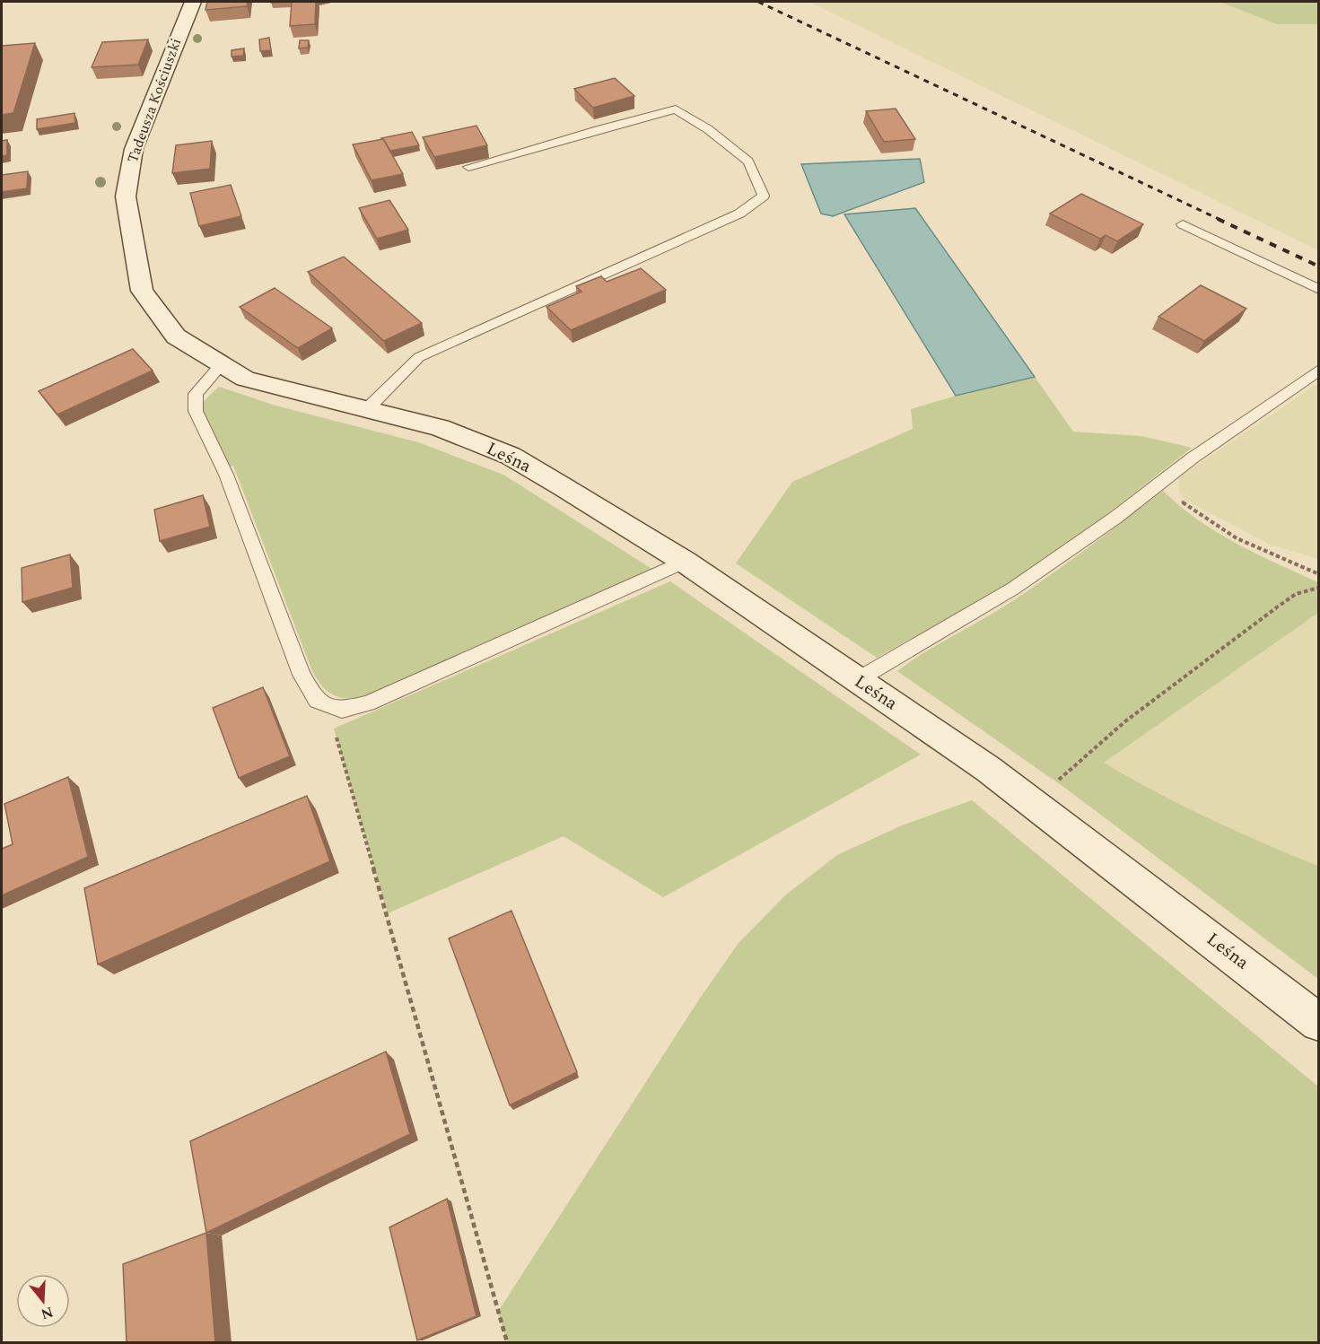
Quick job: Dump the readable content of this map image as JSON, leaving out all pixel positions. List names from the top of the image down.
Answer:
{
  "streets": {
    "main road": ["Tadeusza Kościuszki", "Leśna"]
  },
  "crossings": [
    ["Tadeusza Kościuszki", "Leśna"]
  ],
  "north": "bottom"
}
